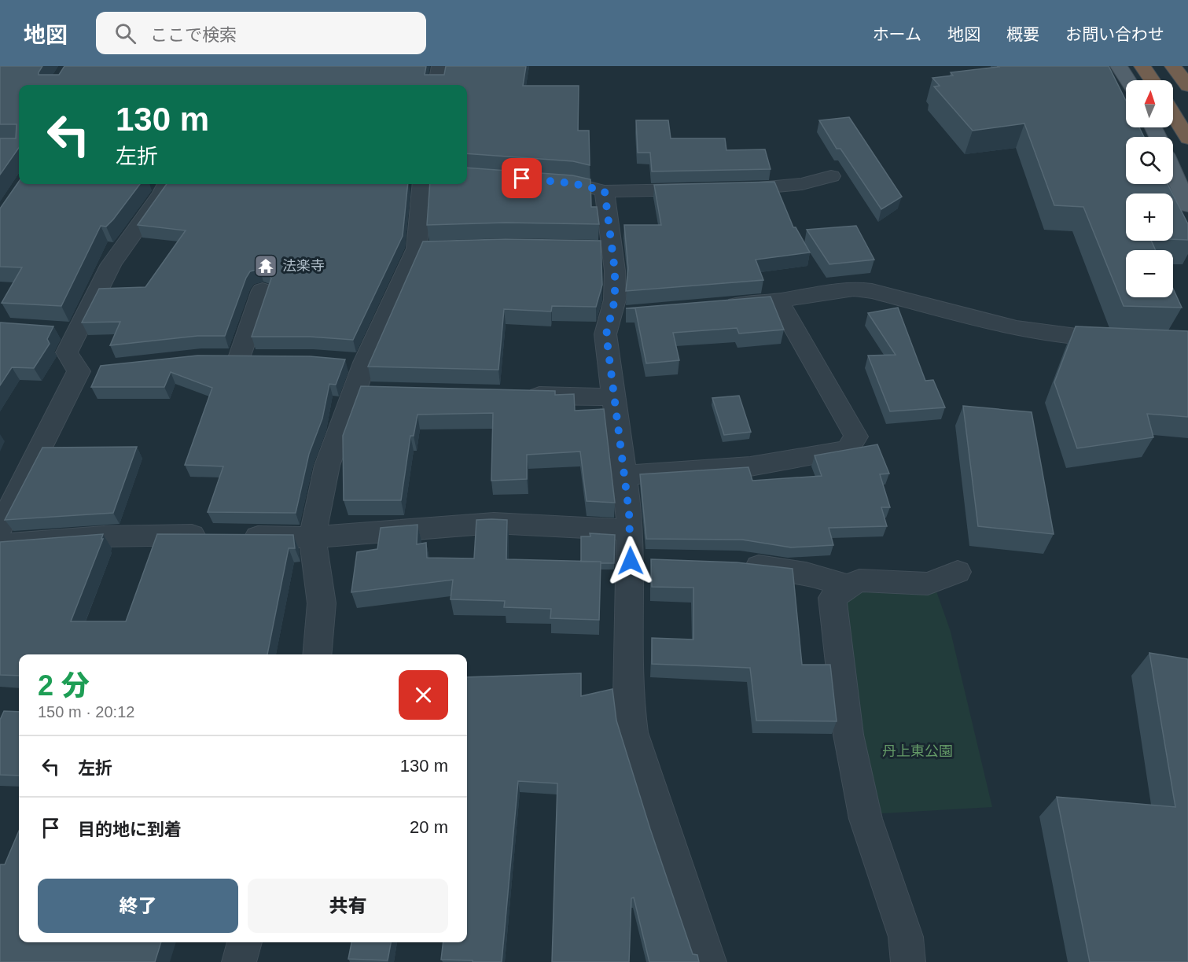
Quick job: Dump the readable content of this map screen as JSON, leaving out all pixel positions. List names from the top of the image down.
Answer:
{
  "parks": ["丹上東公園"],
  "places": {
    "temple": ["法楽寺"]
  },
  "north": "top",
  "page": {
    "header": "地図",
    "search": "ここで検索",
    "nav": [
      "ホーム",
      "地図",
      "概要",
      "お問い合わせ"
    ],
    "map_buttons": ["+", "−"],
    "turn": ["130 m", "左折"],
    "heading": ["2 分", "150 m · 20:12"],
    "list": [
      {
        "name": "左折",
        "value": "130 m"
      },
      {
        "name": "目的地に到着",
        "value": "20 m"
      }
    ],
    "buttons": ["終了", "共有"]
  }
}
